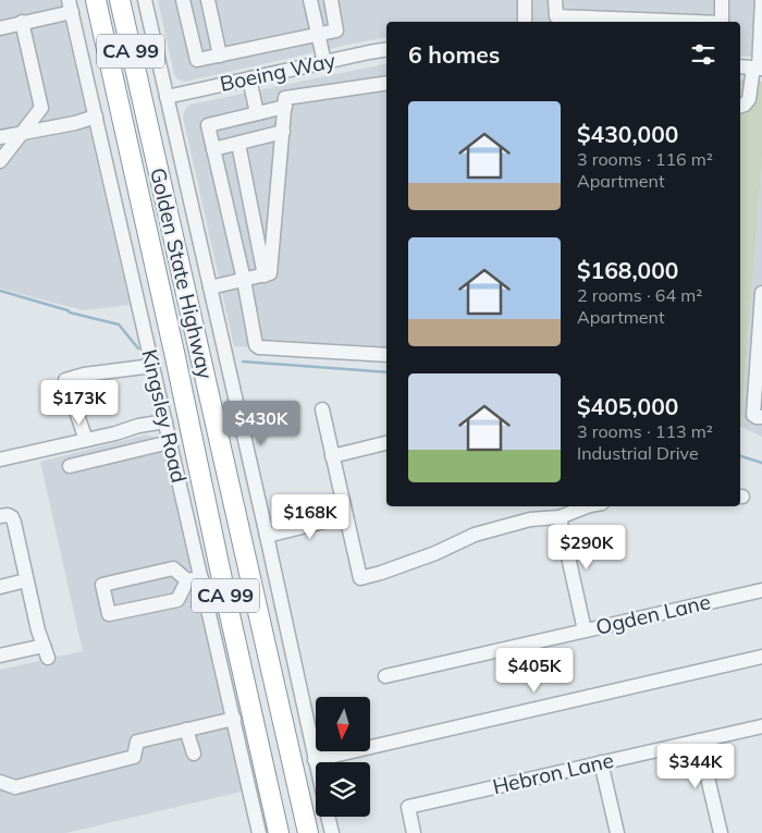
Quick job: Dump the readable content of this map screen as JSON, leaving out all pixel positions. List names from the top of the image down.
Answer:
{
  "streets": {
    "highway": ["CA 99", "Golden State Highway"],
    "street": [
      "Boeing Way",
      "Kingsley Road",
      "Ogden Lane",
      "Hebron Lane"
    ]
  },
  "north": "bottom",
  "page": {
    "heading": "6 homes",
    "list": [
      {
        "name": "$430,000",
        "note": "3 rooms · 116 m² · Apartment"
      },
      {
        "name": "$168,000",
        "note": "2 rooms · 64 m² · Apartment"
      },
      {
        "name": "$405,000",
        "note": "3 rooms · 113 m² · Industrial Drive"
      }
    ],
    "price": [
      "$173K",
      "$430K",
      "$168K",
      "$290K",
      "$405K",
      "$344K"
    ]
  }
}
